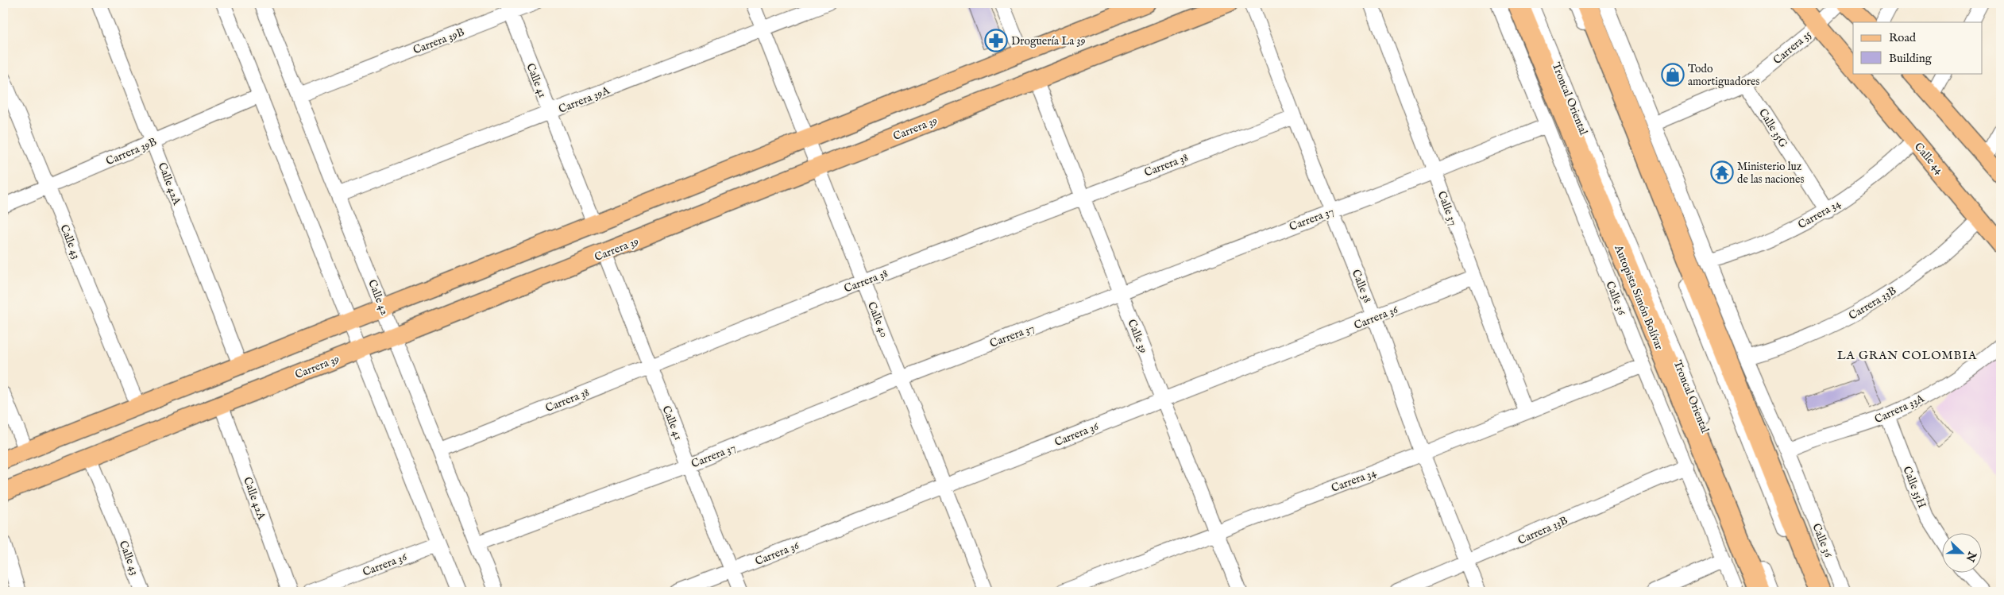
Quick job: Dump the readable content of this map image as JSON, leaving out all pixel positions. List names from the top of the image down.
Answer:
{
  "streets": {
    "highway": ["Autopista Simón Bolívar"],
    "main road": ["Carrera 39", "Calle 44"],
    "street": [
      "Carrera 39B",
      "Carrera 35",
      "Calle 41",
      "Troncal Oriental",
      "Carrera 39A",
      "Calle 35G",
      "Carrera 38",
      "Calle 42A",
      "Calle 37",
      "Carrera 34",
      "Carrera 37",
      "Calle 43",
      "Calle 38",
      "Calle 42",
      "Calle 36",
      "Carrera 33B",
      "Carrera 36",
      "Calle 40",
      "Calle 39",
      "Carrera 33A",
      "Calle 35H"
    ]
  },
  "crossings": [
    ["Carrera 39B", "Calle 41"],
    ["Carrera 39B", "Calle 42A"],
    ["Carrera 39B", "Calle 43"],
    ["Carrera 39B", "Calle 42"],
    ["Carrera 35", "Calle 35G"],
    ["Carrera 35", "Calle 36"],
    ["Calle 41", "Carrera 39A"],
    ["Calle 41", "Carrera 39"],
    ["Calle 41", "Carrera 38"],
    ["Calle 41", "Carrera 37"],
    ["Calle 41", "Carrera 36"],
    ["Carrera 39A", "Calle 42"],
    ["Carrera 39A", "Calle 40"],
    ["Carrera 39", "Calle 42A"],
    ["Carrera 39", "Calle 43"],
    ["Carrera 39", "Calle 42"],
    ["Carrera 39", "Calle 40"],
    ["Carrera 39", "Calle 39"],
    ["Calle 35G", "Carrera 34"],
    ["Calle 44", "Carrera 34"],
    ["Calle 44", "Carrera 33B"],
    ["Carrera 38", "Calle 38"],
    ["Carrera 38", "Calle 42"],
    ["Carrera 38", "Calle 40"],
    ["Carrera 38", "Calle 39"],
    ["Calle 37", "Carrera 34"],
    ["Calle 37", "Carrera 37"],
    ["Calle 37", "Carrera 36"],
    ["Carrera 34", "Calle 38"],
    ["Carrera 34", "Calle 36"],
    ["Carrera 34", "Calle 39"],
    ["Carrera 37", "Calle 38"],
    ["Carrera 37", "Calle 42"],
    ["Carrera 37", "Calle 36"],
    ["Carrera 37", "Calle 40"],
    ["Carrera 37", "Calle 39"],
    ["Calle 38", "Carrera 33B"],
    ["Calle 38", "Carrera 36"],
    ["Autopista Simón Bolívar", "Calle 36"],
    ["Calle 36", "Carrera 33B"],
    ["Calle 36", "Carrera 33A"],
    ["Carrera 36", "Calle 40"],
    ["Carrera 36", "Calle 39"],
    ["Carrera 33A", "Calle 35H"]
  ],
  "districts": ["LA GRAN COLOMBIA"],
  "places": {
    "pharmacy": ["Droguería La 39"],
    "shop": ["Todo amortiguadores"],
    "temple": ["Ministerio luz de las naciones"]
  },
  "legend": ["Road", "Building"],
  "north": "right"
}
